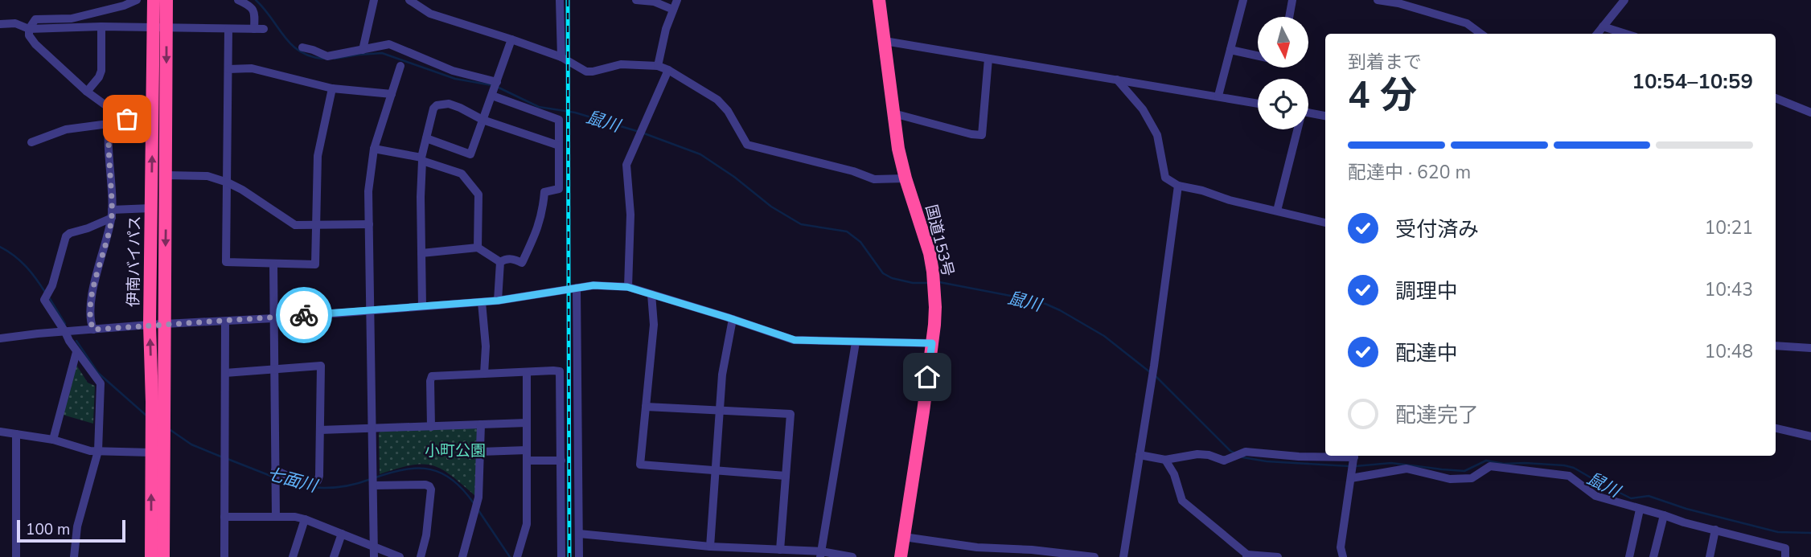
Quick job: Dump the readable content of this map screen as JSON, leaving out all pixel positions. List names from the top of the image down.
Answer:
{
  "streets": {
    "highway": ["国道153号", "伊南バイパス"]
  },
  "water": ["鼠川", "七面川"],
  "parks": ["小町公園"],
  "scale_bar": "100 m",
  "north": "bottom",
  "page": {
    "heading": ["4 分", "到着まで", "10:54–10:59"],
    "bar": "配達中 · 620 m",
    "list": [
      ["受付済み", "10:21"],
      ["調理中", "10:43"],
      ["配達中", "10:48"],
      "配達完了"
    ],
    "scale": "100 m"
  }
}
